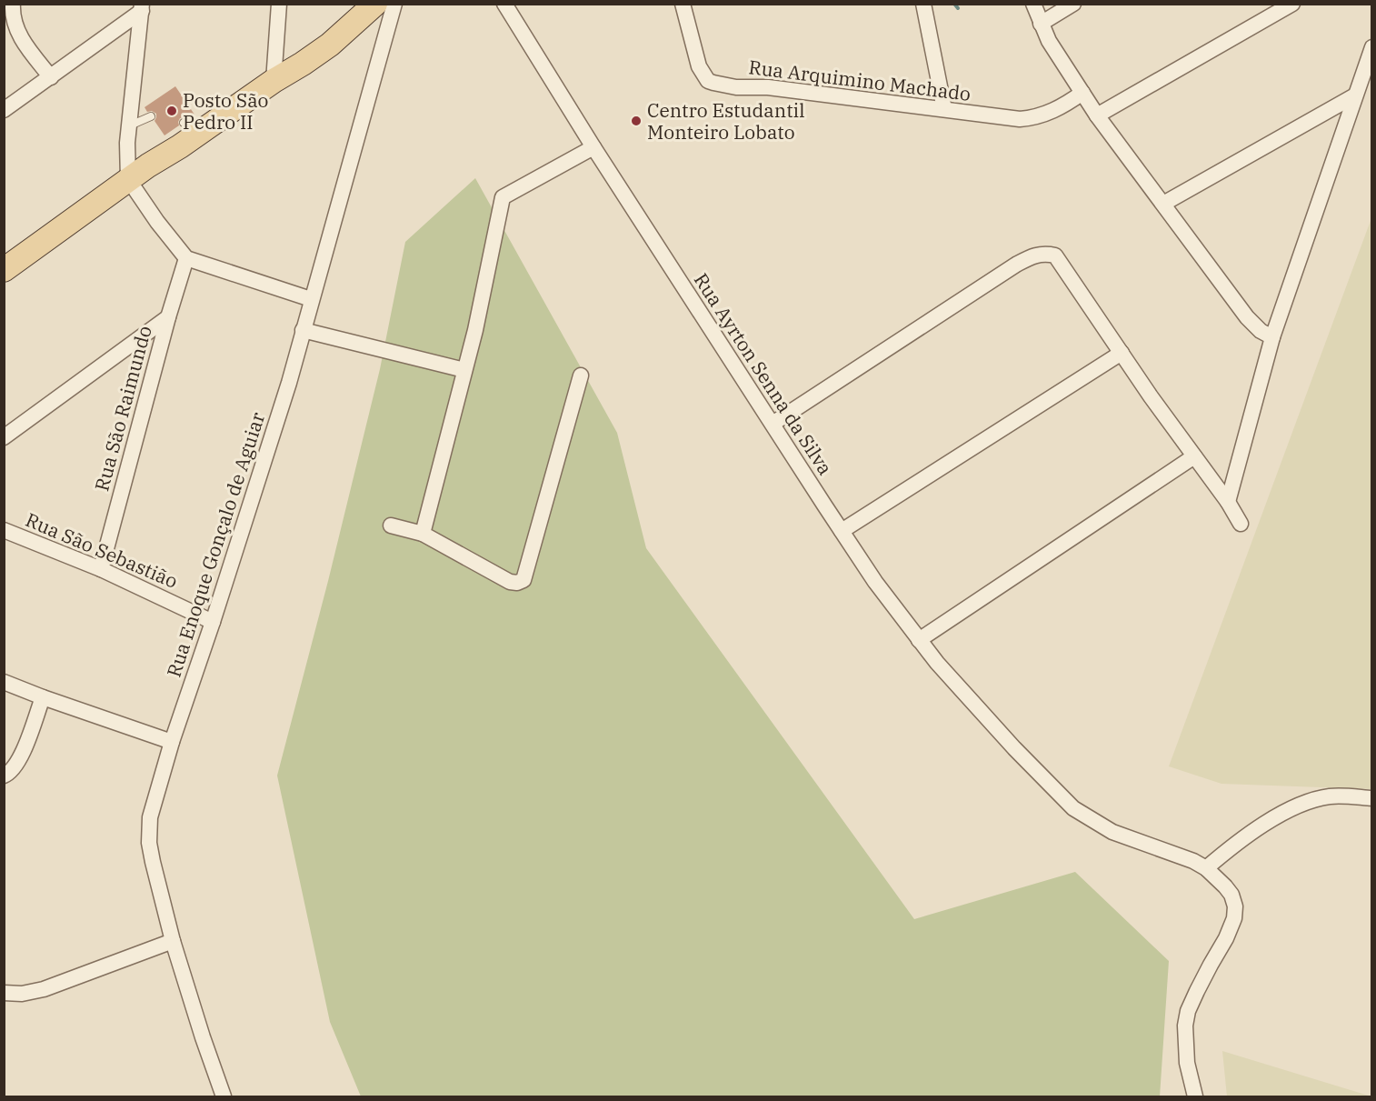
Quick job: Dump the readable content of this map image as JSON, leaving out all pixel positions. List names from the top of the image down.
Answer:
{
  "streets": {
    "street": [
      "Rua Arquimino Machado",
      "Rua Ayrton Senna da Silva",
      "Rua São Raimundo",
      "Rua Enoque Gonçalo de Aguiar",
      "Rua São Sebastião"
    ]
  },
  "crossings": [
    ["Rua São Raimundo", "Rua São Sebastião"],
    ["Rua Enoque Gonçalo de Aguiar", "Rua São Sebastião"]
  ],
  "places": ["Posto São Pedro II", "Centro Estudantil Monteiro Lobato"]
}
